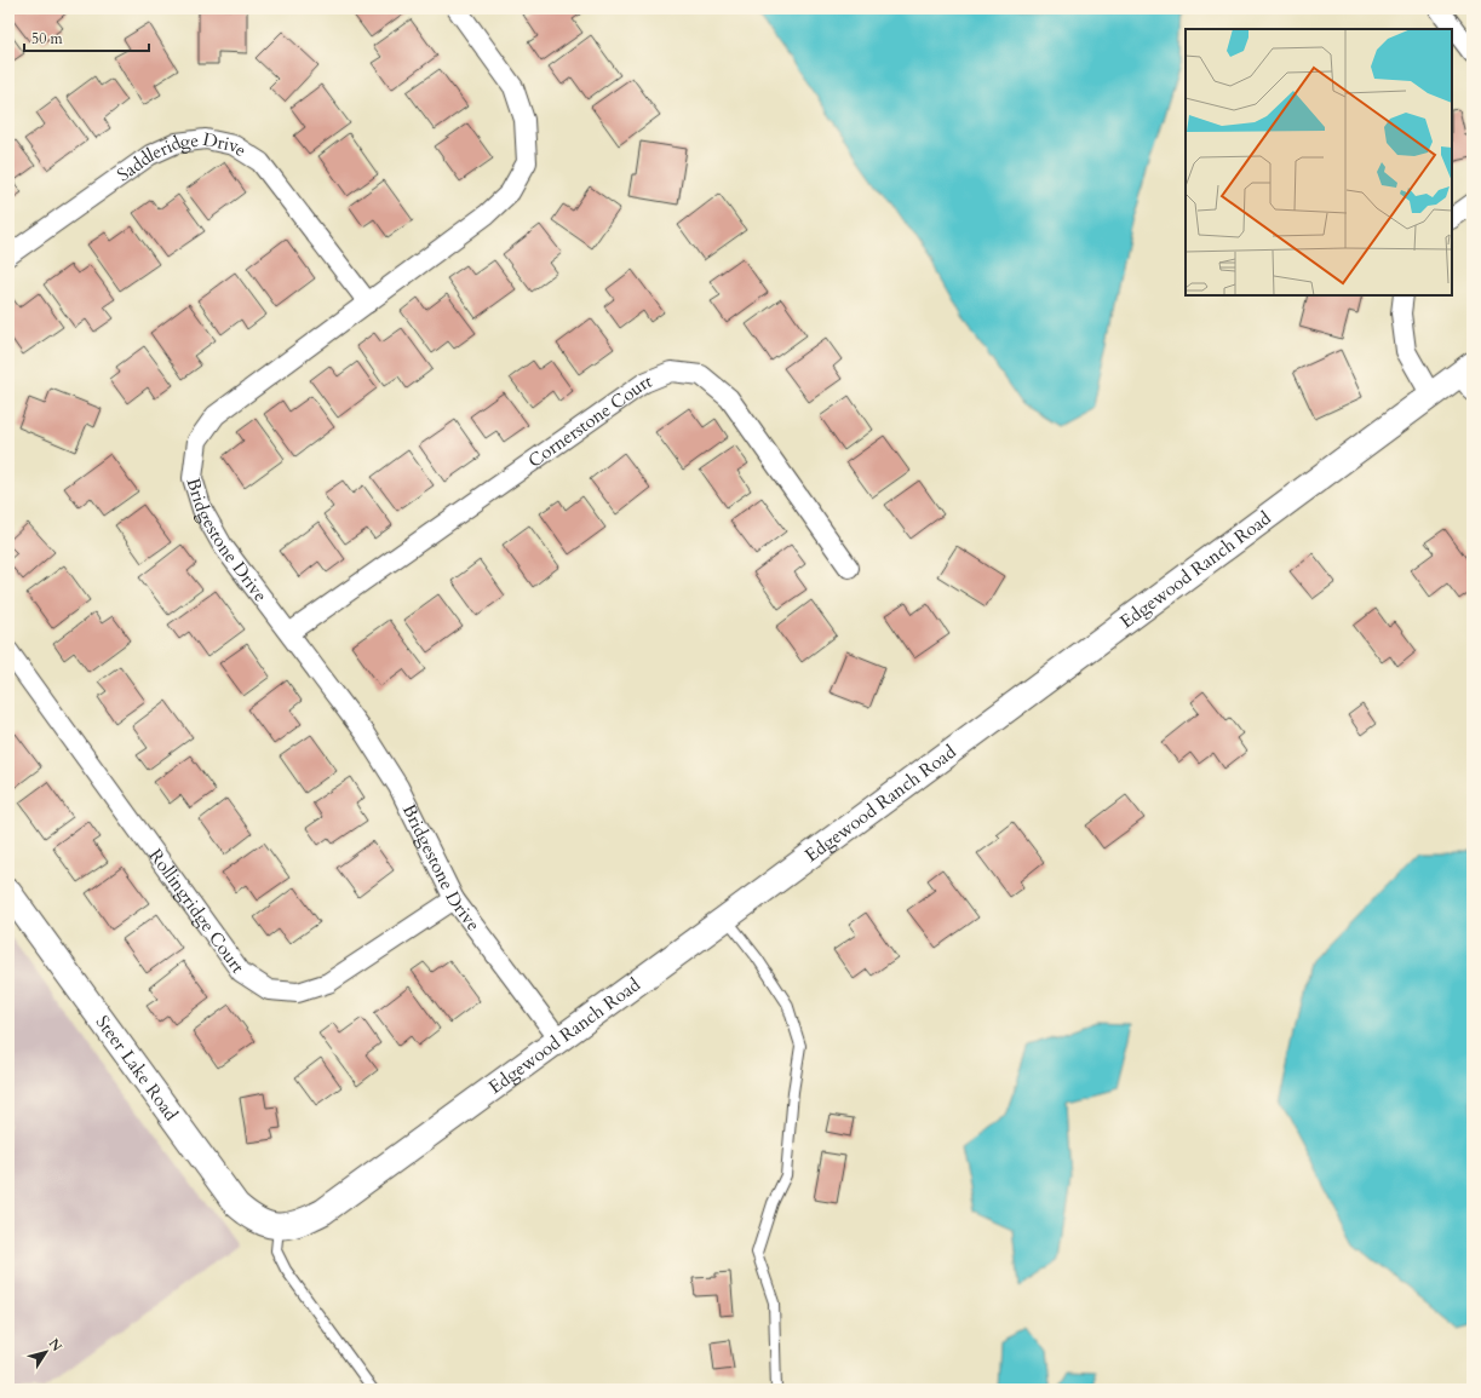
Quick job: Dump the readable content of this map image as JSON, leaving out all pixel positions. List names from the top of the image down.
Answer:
{
  "streets": {
    "street": [
      "Saddleridge Drive",
      "Cornerstone Court",
      "Bridgestone Drive",
      "Edgewood Ranch Road",
      "Rollingridge Court",
      "Steer Lake Road"
    ]
  },
  "crossings": [
    ["Saddleridge Drive", "Bridgestone Drive"],
    ["Cornerstone Court", "Bridgestone Drive"],
    ["Bridgestone Drive", "Edgewood Ranch Road"],
    ["Bridgestone Drive", "Rollingridge Court"],
    ["Edgewood Ranch Road", "Steer Lake Road"]
  ],
  "scale_bar": "50 m",
  "north": "top right"
}
